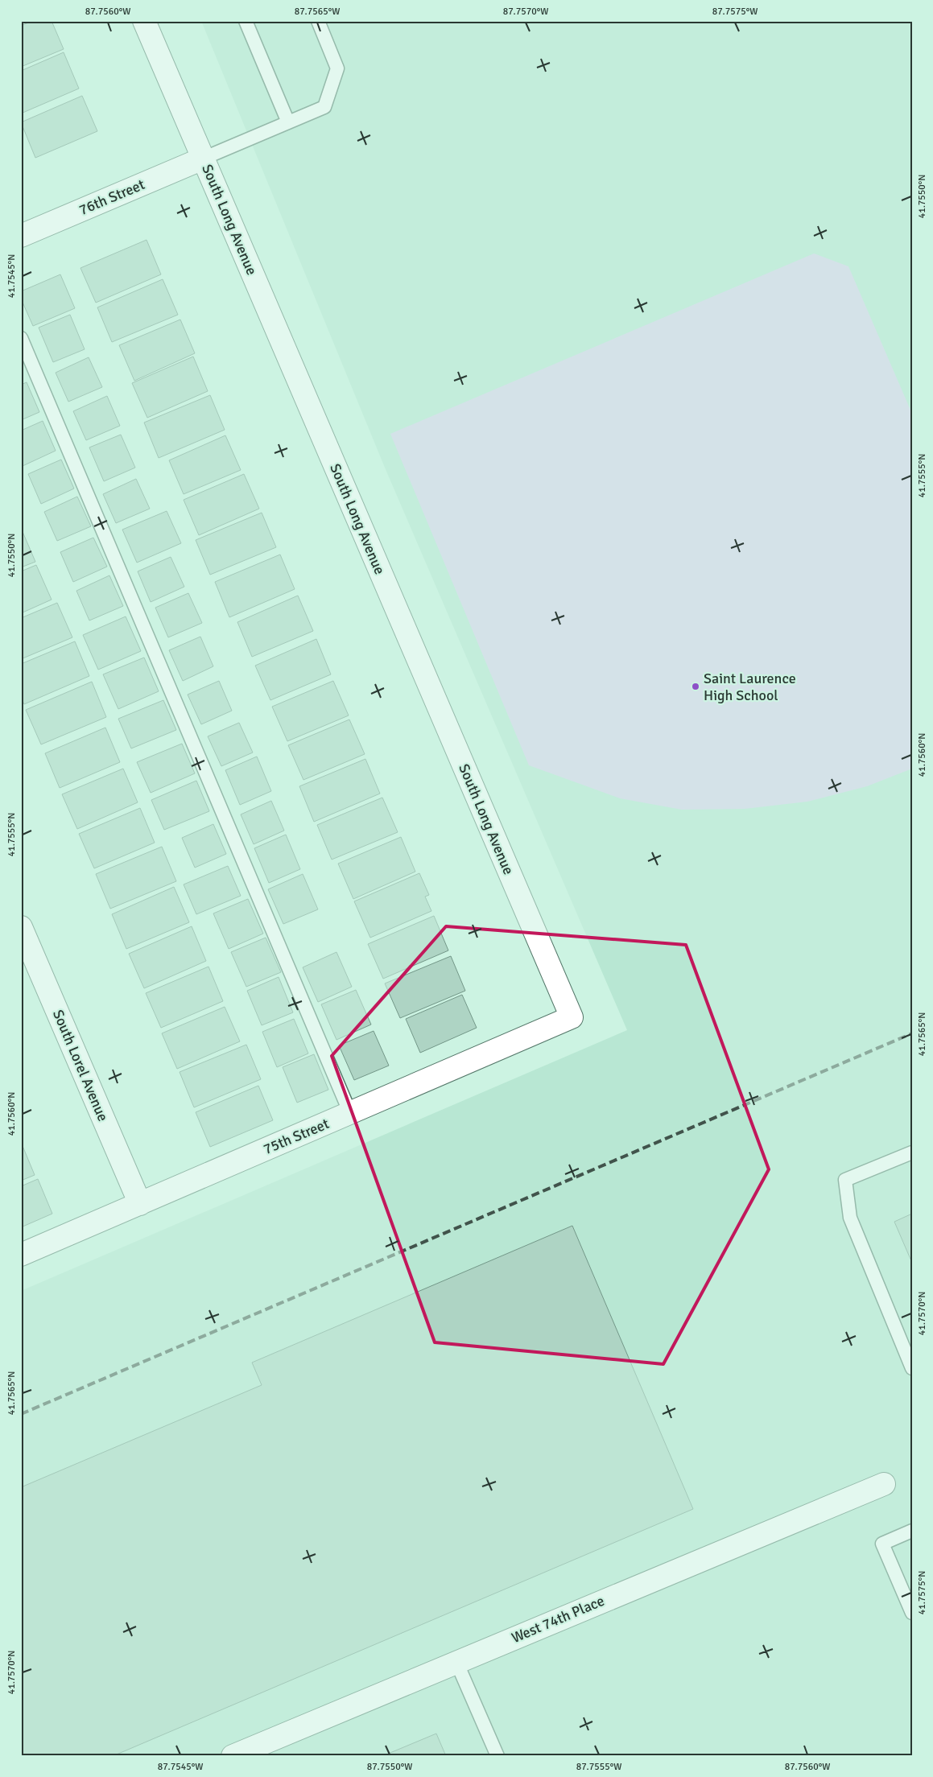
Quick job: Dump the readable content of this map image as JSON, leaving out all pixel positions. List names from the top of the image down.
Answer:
{
  "streets": {
    "street": [
      "76th Street",
      "South Long Avenue",
      "South Lorel Avenue",
      "75th Street",
      "West 74th Place"
    ]
  },
  "crossings": [
    ["76th Street", "South Long Avenue"],
    ["South Long Avenue", "75th Street"],
    ["South Lorel Avenue", "75th Street"]
  ],
  "places": ["Saint Laurence High School"],
  "coordinates": [
    "87.7560°W",
    "87.7565°W",
    "87.7570°W",
    "87.7575°W",
    "41.7550°N",
    "41.7545°N",
    "41.7555°N",
    "41.7560°N",
    "41.7565°N",
    "41.7570°N",
    "41.7575°N",
    "87.7545°W",
    "87.7550°W",
    "87.7555°W"
  ]
}
